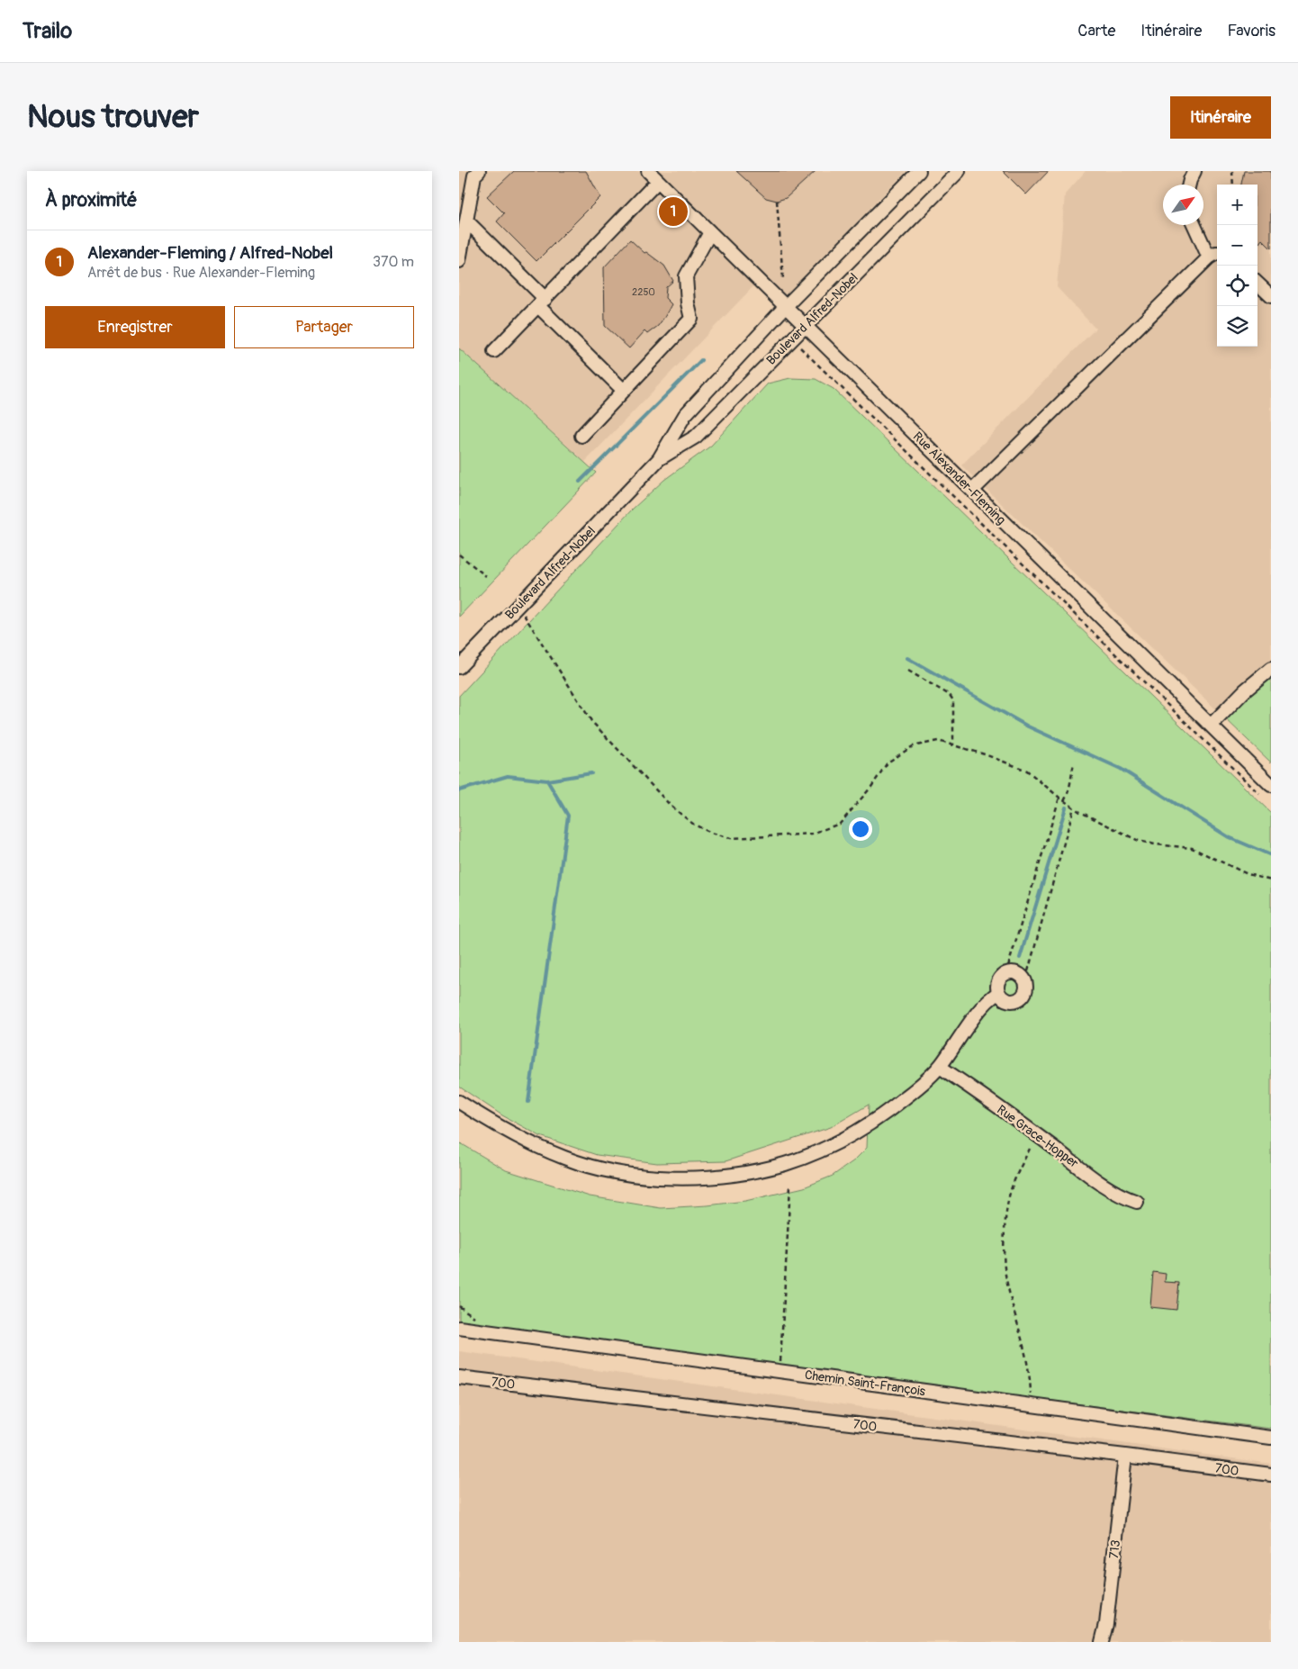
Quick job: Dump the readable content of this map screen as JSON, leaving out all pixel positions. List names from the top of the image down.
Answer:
{
  "streets": {
    "street": [
      "Boulevard Alfred-Nobel",
      "Rue Alexander-Fleming",
      "Rue Grace-Hopper",
      "700",
      "Chemin Saint-François",
      "713"
    ]
  },
  "crossings": [
    ["Boulevard Alfred-Nobel", "Rue Alexander-Fleming"],
    ["700", "713"]
  ],
  "house_numbers": ["2250"],
  "north": "top right",
  "page": {
    "header": "Trailo",
    "nav": ["Carte", "Itinéraire", "Favoris"],
    "buttons": [
      "Itinéraire",
      ["Enregistrer", "Partager"]
    ],
    "title": "Nous trouver",
    "heading": "À proximité",
    "map_buttons": ["+", "−"],
    "pins": "1",
    "list": [
      {
        "mark": "1",
        "name": "Alexander-Fleming / Alfred-Nobel",
        "note": "Arrêt de bus · Rue Alexander-Fleming",
        "value": "370 m"
      }
    ]
  }
}
